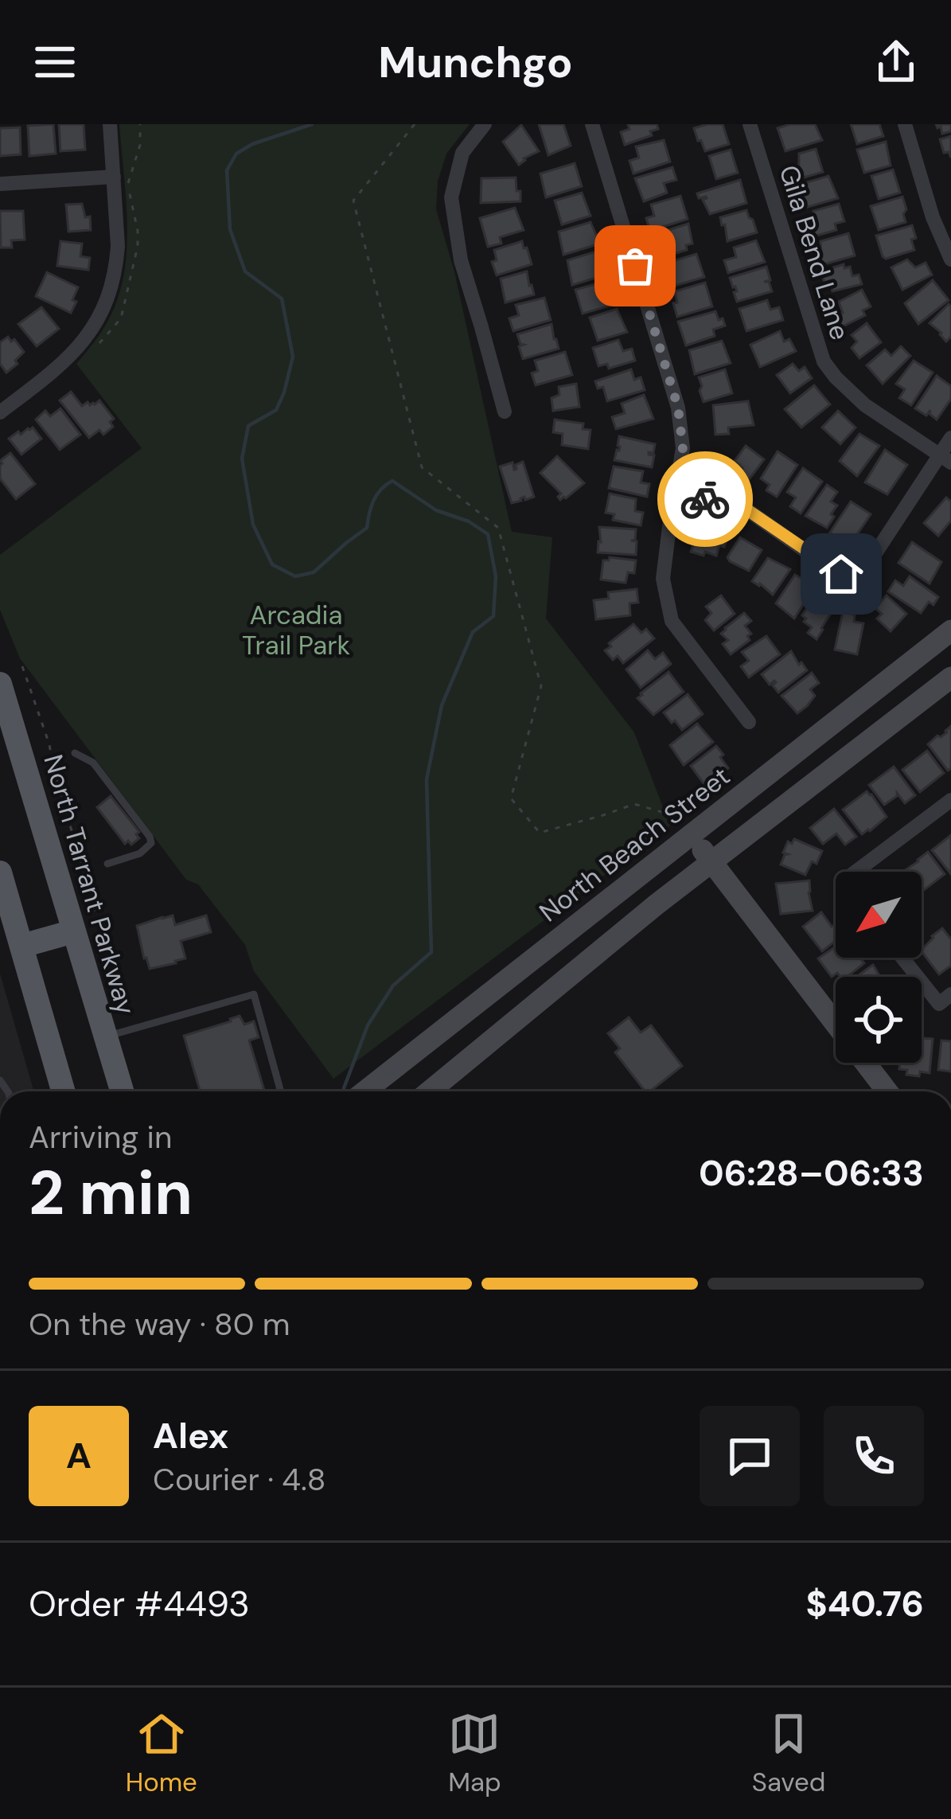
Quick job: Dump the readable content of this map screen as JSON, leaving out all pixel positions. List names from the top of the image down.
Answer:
{
  "streets": {
    "main road": ["North Beach Street", "North Tarrant Parkway"],
    "street": ["Gila Bend Lane"]
  },
  "parks": ["Arcadia Trail Park"],
  "north": "bottom left",
  "page": {
    "header": "Munchgo",
    "heading": ["2 min", "Arriving in", "06:28–06:33"],
    "panel": [
      "Alex",
      "Courier · 4.8",
      "Order #4493",
      "$40.76"
    ],
    "bar": "On the way · 80 m",
    "round": "A",
    "tabs": ["Home", "Map", "Saved"]
  }
}
